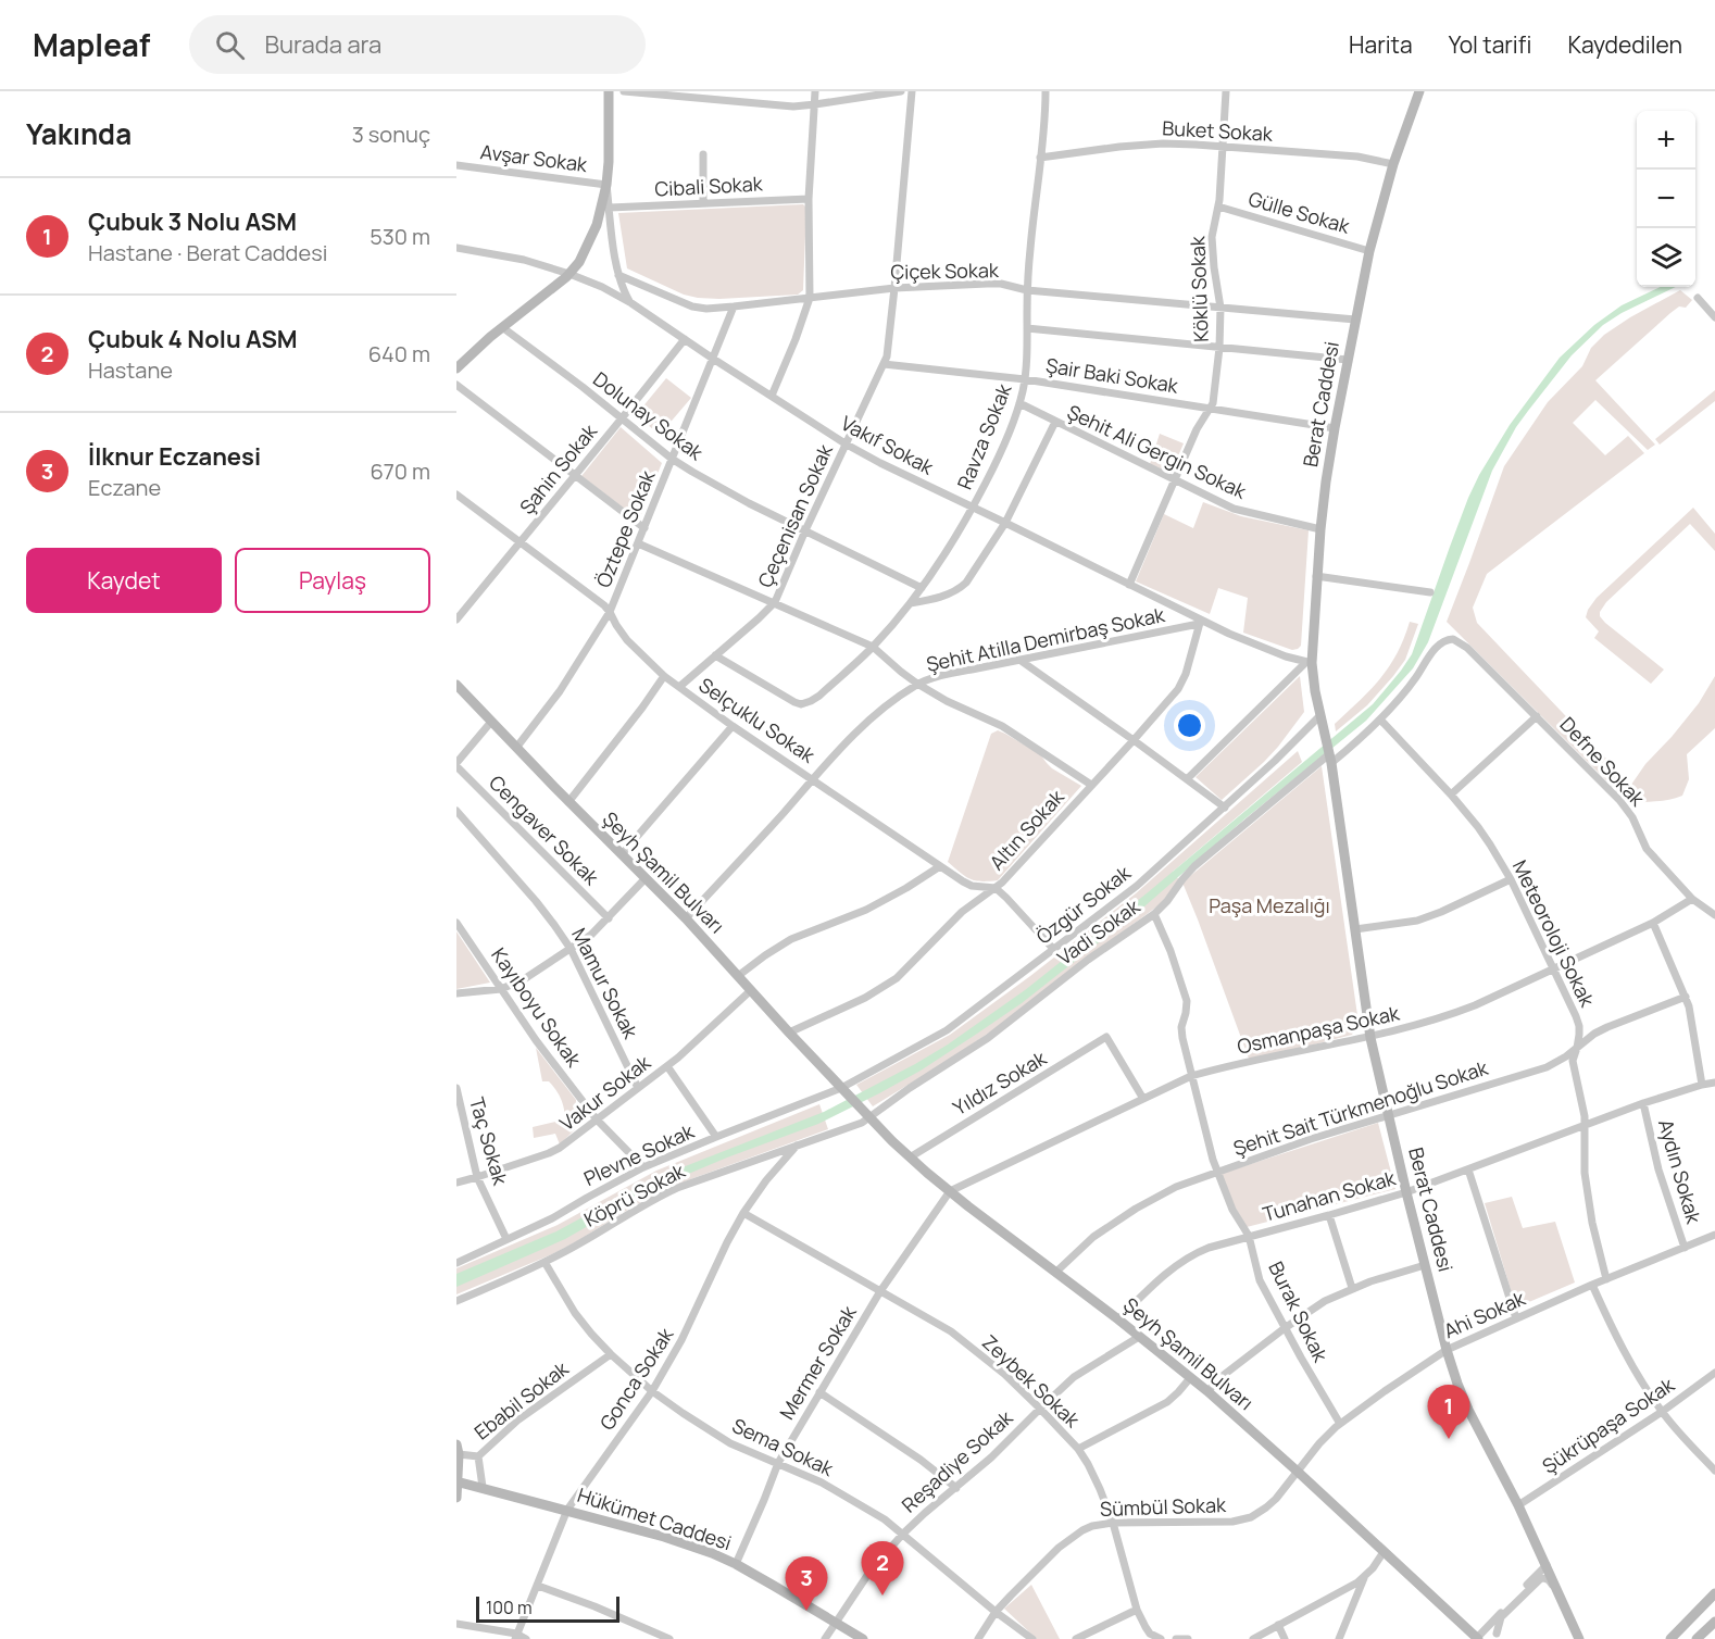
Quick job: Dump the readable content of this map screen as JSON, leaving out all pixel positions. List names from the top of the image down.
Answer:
{
  "streets": {
    "street": [
      "Buket Sokak",
      "Avşar Sokak",
      "Cibali Sokak",
      "Gülle Sokak",
      "Çiçek Sokak",
      "Köklü Sokak",
      "Şair Baki Sokak",
      "Berat Caddesi",
      "Dolunay Sokak",
      "Ravza Sokak",
      "Vakıf Sokak",
      "Şehit Ali Gergin Sokak",
      "Şahin Sokak",
      "Çeçenisan Sokak",
      "Öztepe Sokak",
      "Şehit Atilla Demirbaş Sokak",
      "Selçuklu Sokak",
      "Defne Sokak",
      "Cengaver Sokak",
      "Altın Sokak",
      "Şeyh Şamil Bulvarı",
      "Özgür Sokak",
      "Vadi Sokak",
      "Meteoroloji Sokak",
      "Mamur Sokak",
      "Kayıboyu Sokak",
      "Osmanpaşa Sokak",
      "Yıldız Sokak",
      "Vakur Sokak",
      "Şehit Sait Türkmenoğlu Sokak",
      "Taç Sokak",
      "Plevne Sokak",
      "Aydın Sokak",
      "Köprü Sokak",
      "Tunahan Sokak",
      "Burak Sokak",
      "Ahi Sokak",
      "Mermer Sokak",
      "Gonca Sokak",
      "Zeybek Sokak",
      "Ebabil Sokak",
      "Şükrüpaşa Sokak",
      "Sema Sokak",
      "Reşadiye Sokak",
      "Sümbül Sokak",
      "Hükümet Caddesi"
    ]
  },
  "crossings": [
    ["Buket Sokak", "Köklü Sokak"],
    ["Buket Sokak", "Berat Caddesi"],
    ["Buket Sokak", "Ravza Sokak"],
    ["Gülle Sokak", "Köklü Sokak"],
    ["Gülle Sokak", "Berat Caddesi"],
    ["Çiçek Sokak", "Köklü Sokak"],
    ["Çiçek Sokak", "Berat Caddesi"],
    ["Çiçek Sokak", "Ravza Sokak"],
    ["Çiçek Sokak", "Çeçenisan Sokak"],
    ["Çiçek Sokak", "Öztepe Sokak"],
    ["Köklü Sokak", "Şair Baki Sokak"],
    ["Köklü Sokak", "Vakıf Sokak"],
    ["Köklü Sokak", "Şehit Ali Gergin Sokak"],
    ["Şair Baki Sokak", "Berat Caddesi"],
    ["Şair Baki Sokak", "Ravza Sokak"],
    ["Şair Baki Sokak", "Çeçenisan Sokak"],
    ["Berat Caddesi", "Vakıf Sokak"],
    ["Berat Caddesi", "Şehit Ali Gergin Sokak"],
    ["Berat Caddesi", "Özgür Sokak"],
    ["Berat Caddesi", "Vadi Sokak"],
    ["Berat Caddesi", "Osmanpaşa Sokak"],
    ["Berat Caddesi", "Şehit Sait Türkmenoğlu Sokak"],
    ["Berat Caddesi", "Tunahan Sokak"],
    ["Berat Caddesi", "Ahi Sokak"],
    ["Berat Caddesi", "Şükrüpaşa Sokak"],
    ["Dolunay Sokak", "Ravza Sokak"],
    ["Dolunay Sokak", "Şahin Sokak"],
    ["Dolunay Sokak", "Çeçenisan Sokak"],
    ["Dolunay Sokak", "Öztepe Sokak"],
    ["Ravza Sokak", "Vakıf Sokak"],
    ["Ravza Sokak", "Şehit Ali Gergin Sokak"],
    ["Ravza Sokak", "Çeçenisan Sokak"],
    ["Vakıf Sokak", "Şahin Sokak"],
    ["Vakıf Sokak", "Çeçenisan Sokak"],
    ["Vakıf Sokak", "Öztepe Sokak"],
    ["Vakıf Sokak", "Şehit Atilla Demirbaş Sokak"],
    ["Vakıf Sokak", "Altın Sokak"],
    ["Şahin Sokak", "Selçuklu Sokak"],
    ["Çeçenisan Sokak", "Selçuklu Sokak"],
    ["Öztepe Sokak", "Selçuklu Sokak"],
    ["Öztepe Sokak", "Şeyh Şamil Bulvarı"],
    ["Şehit Atilla Demirbaş Sokak", "Selçuklu Sokak"],
    ["Şehit Atilla Demirbaş Sokak", "Altın Sokak"],
    ["Şehit Atilla Demirbaş Sokak", "Şeyh Şamil Bulvarı"],
    ["Selçuklu Sokak", "Altın Sokak"],
    ["Defne Sokak", "Vadi Sokak"],
    ["Defne Sokak", "Osmanpaşa Sokak"],
    ["Altın Sokak", "Şeyh Şamil Bulvarı"],
    ["Şeyh Şamil Bulvarı", "Özgür Sokak"],
    ["Şeyh Şamil Bulvarı", "Vadi Sokak"],
    ["Şeyh Şamil Bulvarı", "Osmanpaşa Sokak"],
    ["Şeyh Şamil Bulvarı", "Yıldız Sokak"],
    ["Şeyh Şamil Bulvarı", "Vakur Sokak"],
    ["Şeyh Şamil Bulvarı", "Şehit Sait Türkmenoğlu Sokak"],
    ["Şeyh Şamil Bulvarı", "Plevne Sokak"],
    ["Şeyh Şamil Bulvarı", "Köprü Sokak"],
    ["Şeyh Şamil Bulvarı", "Tunahan Sokak"],
    ["Şeyh Şamil Bulvarı", "Ahi Sokak"],
    ["Şeyh Şamil Bulvarı", "Mermer Sokak"],
    ["Şeyh Şamil Bulvarı", "Reşadiye Sokak"],
    ["Şeyh Şamil Bulvarı", "Sümbül Sokak"],
    ["Özgür Sokak", "Plevne Sokak"],
    ["Vadi Sokak", "Meteoroloji Sokak"],
    ["Vadi Sokak", "Köprü Sokak"],
    ["Vadi Sokak", "Burak Sokak"],
    ["Meteoroloji Sokak", "Osmanpaşa Sokak"],
    ["Meteoroloji Sokak", "Şehit Sait Türkmenoğlu Sokak"],
    ["Meteoroloji Sokak", "Tunahan Sokak"],
    ["Meteoroloji Sokak", "Ahi Sokak"],
    ["Mamur Sokak", "Vakur Sokak"],
    ["Kayıboyu Sokak", "Vakur Sokak"],
    ["Kayıboyu Sokak", "Plevne Sokak"],
    ["Osmanpaşa Sokak", "Yıldız Sokak"],
    ["Osmanpaşa Sokak", "Burak Sokak"],
    ["Osmanpaşa Sokak", "Mermer Sokak"],
    ["Vakur Sokak", "Taç Sokak"],
    ["Şehit Sait Türkmenoğlu Sokak", "Burak Sokak"],
    ["Taç Sokak", "Plevne Sokak"],
    ["Aydın Sokak", "Tunahan Sokak"],
    ["Aydın Sokak", "Ahi Sokak"],
    ["Köprü Sokak", "Gonca Sokak"],
    ["Köprü Sokak", "Sema Sokak"],
    ["Tunahan Sokak", "Burak Sokak"],
    ["Burak Sokak", "Ahi Sokak"],
    ["Ahi Sokak", "Sümbül Sokak"],
    ["Mermer Sokak", "Zeybek Sokak"],
    ["Mermer Sokak", "Sema Sokak"],
    ["Mermer Sokak", "Hükümet Caddesi"],
    ["Gonca Sokak", "Zeybek Sokak"],
    ["Gonca Sokak", "Sema Sokak"],
    ["Gonca Sokak", "Hükümet Caddesi"],
    ["Zeybek Sokak", "Reşadiye Sokak"],
    ["Zeybek Sokak", "Sümbül Sokak"],
    ["Ebabil Sokak", "Sema Sokak"],
    ["Ebabil Sokak", "Hükümet Caddesi"],
    ["Sema Sokak", "Reşadiye Sokak"],
    ["Sema Sokak", "Sümbül Sokak"],
    ["Reşadiye Sokak", "Hükümet Caddesi"]
  ],
  "parks": ["Paşa Mezalığı"],
  "scale_bar": "100 m",
  "page": {
    "header": "Mapleaf",
    "search": "Burada ara",
    "nav": ["Harita", "Yol tarifi", "Kaydedilen"],
    "heading": ["Yakında", "3 sonuç"],
    "map_buttons": ["+", "−"],
    "list": [
      {
        "mark": "1",
        "name": "Çubuk 3 Nolu ASM",
        "note": "Hastane · Berat Caddesi",
        "value": "530 m"
      },
      {
        "mark": "2",
        "name": "Çubuk 4 Nolu ASM",
        "note": "Hastane",
        "value": "640 m"
      },
      {
        "mark": "3",
        "name": "İlknur Eczanesi",
        "note": "Eczane",
        "value": "670 m"
      }
    ],
    "buttons": ["Kaydet", "Paylaş"],
    "pins": ["1", "2", "3"],
    "scale": "100 m"
  }
}
